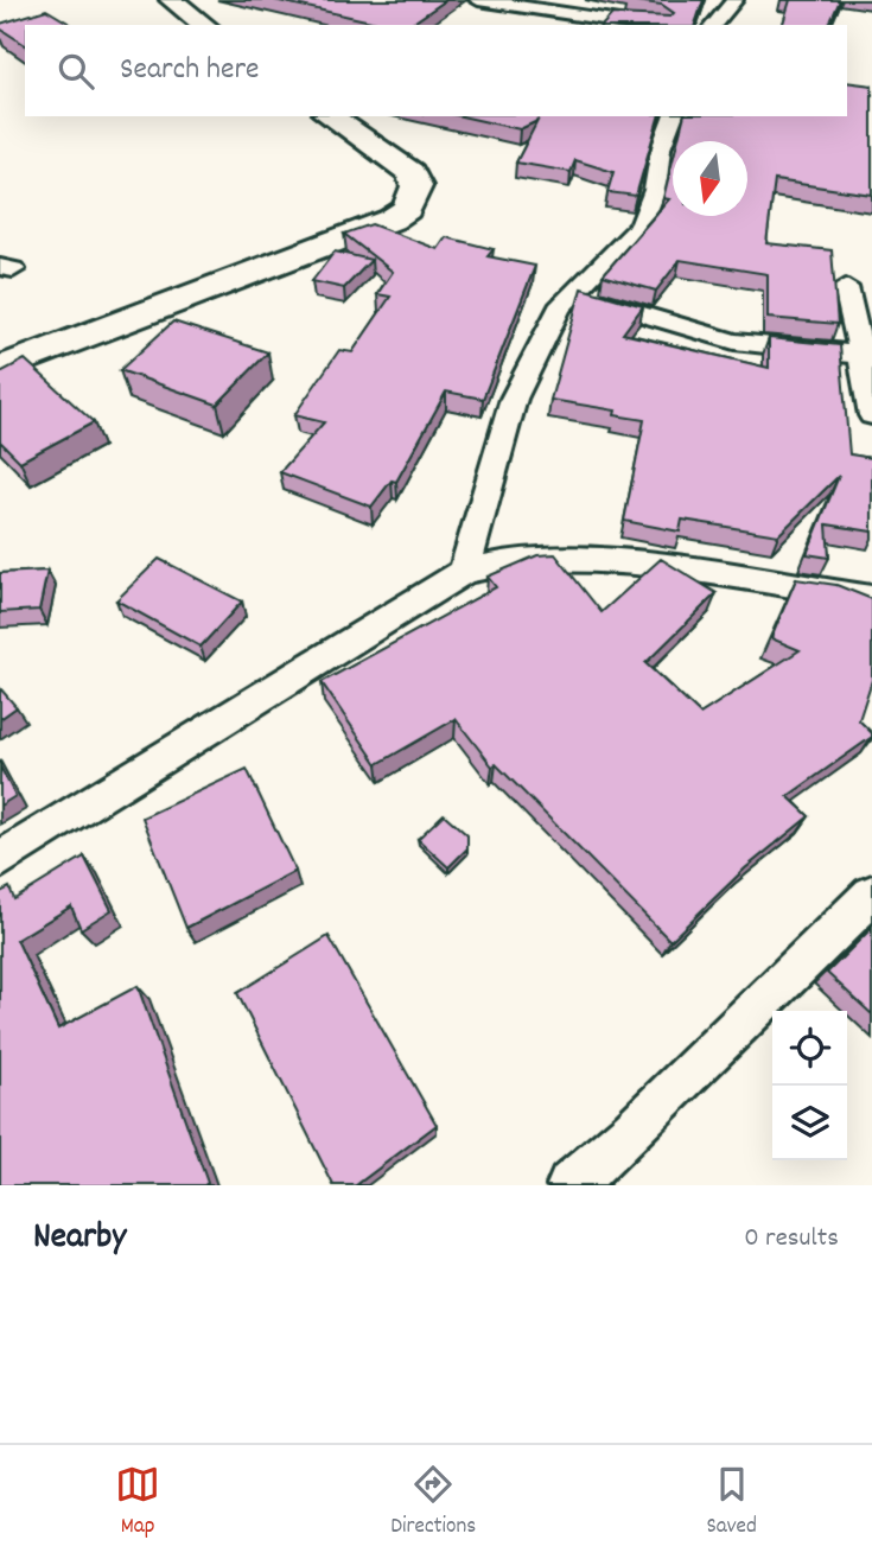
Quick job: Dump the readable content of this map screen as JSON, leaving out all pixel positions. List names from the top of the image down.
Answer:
{
  "north": "bottom",
  "page": {
    "search": "Search here",
    "heading": ["Nearby", "0 results"],
    "nav": ["Map", "Directions", "Saved"]
  }
}
